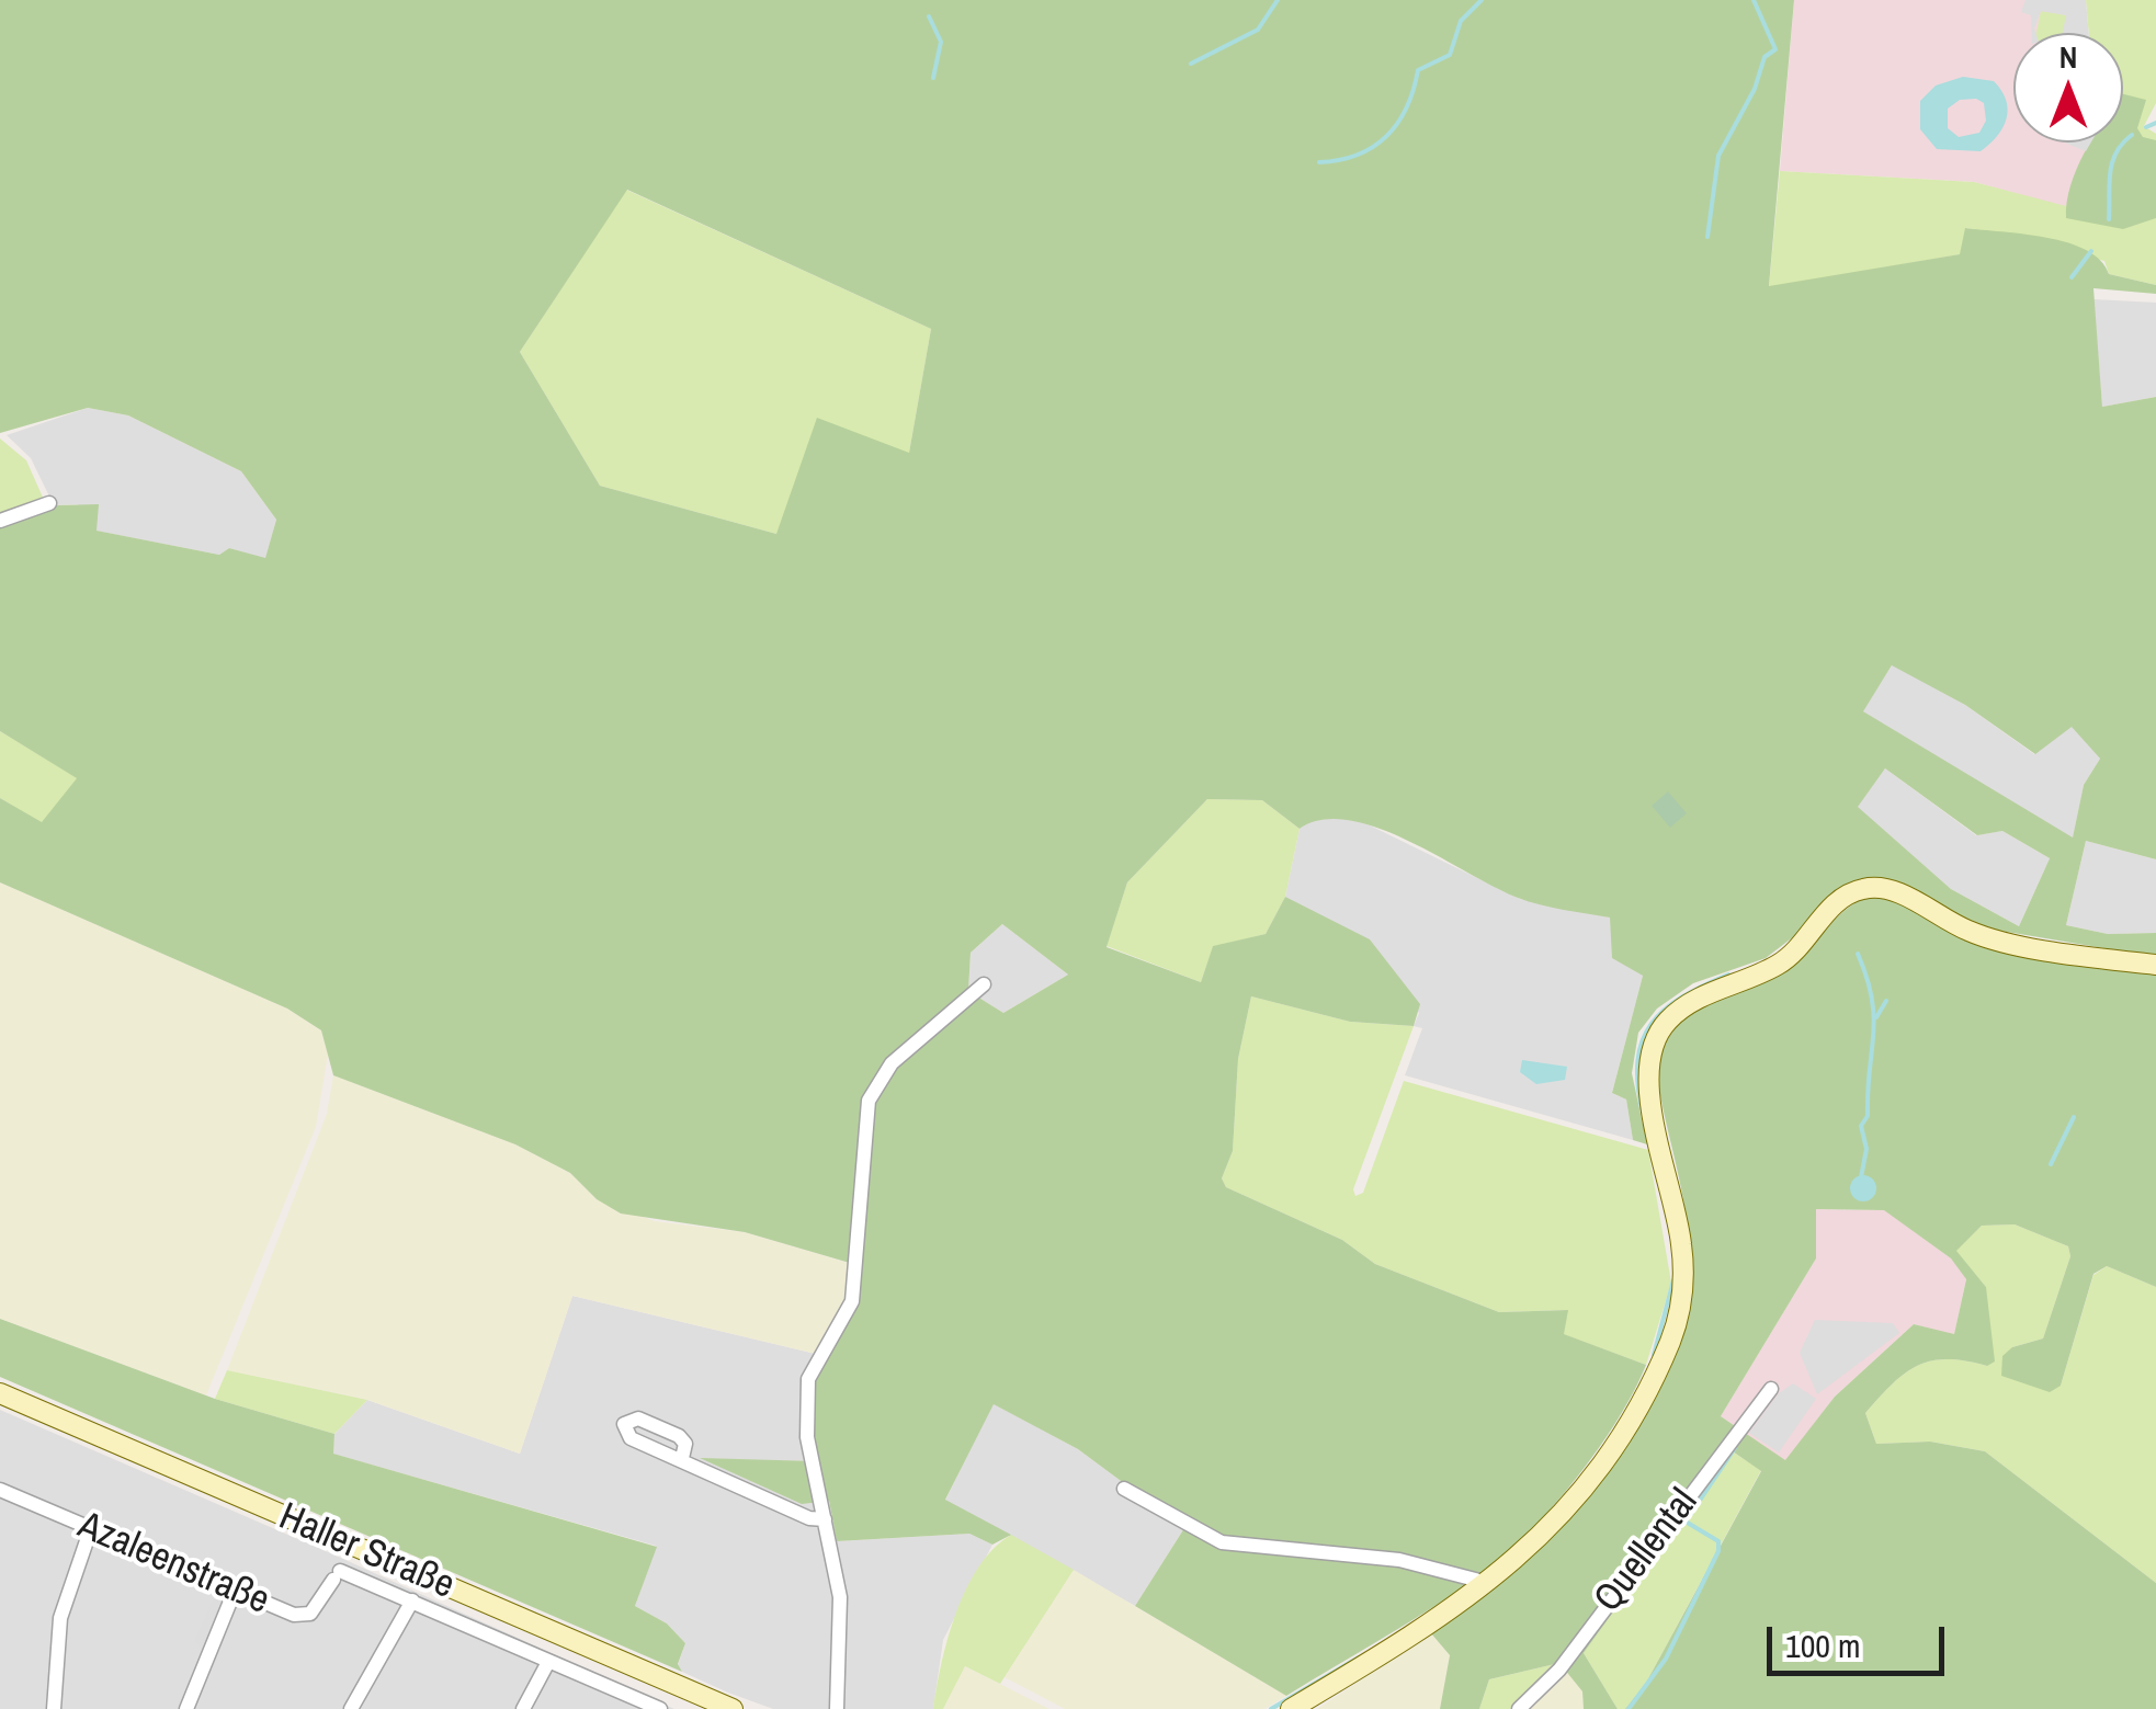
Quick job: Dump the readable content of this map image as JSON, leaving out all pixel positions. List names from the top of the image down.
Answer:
{
  "streets": {
    "main road": ["Haller Straße"],
    "street": ["Quellental", "Azaleenstraße"]
  },
  "scale_bar": "100 m",
  "north": "top"
}
